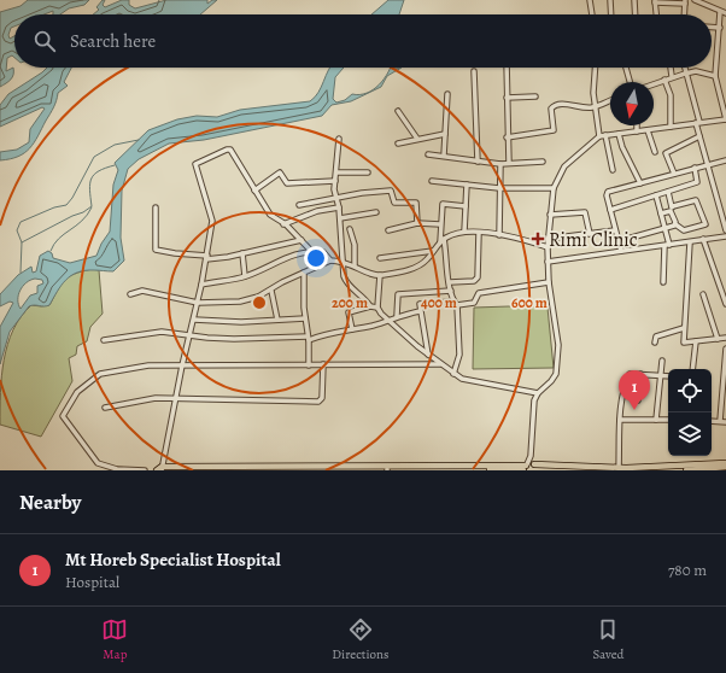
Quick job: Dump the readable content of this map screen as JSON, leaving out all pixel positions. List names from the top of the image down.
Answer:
{
  "places": {
    "health": ["Rimi Clinic"]
  },
  "north": "bottom",
  "page": {
    "search": "Search here",
    "pins": "1",
    "heading": "Nearby",
    "list": [
      {
        "mark": "1",
        "name": "Mt Horeb Specialist Hospital",
        "note": "Hospital",
        "value": "780 m"
      }
    ],
    "nav": ["Map", "Directions", "Saved"]
  },
  "rings": ["200 m", "400 m", "600 m"]
}
